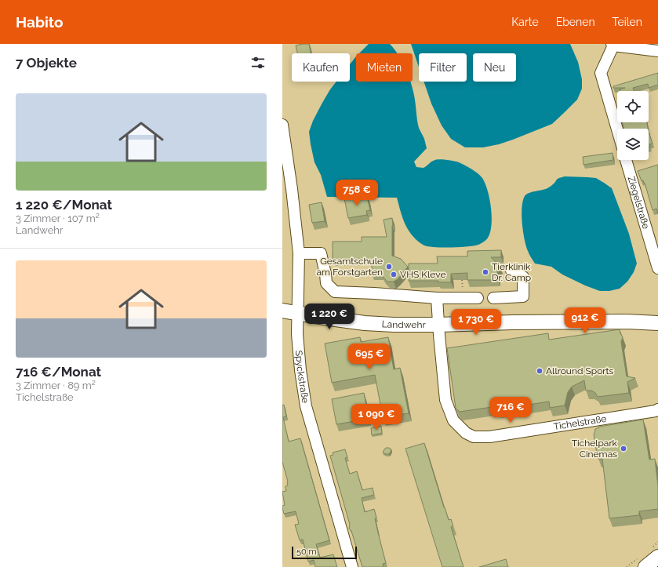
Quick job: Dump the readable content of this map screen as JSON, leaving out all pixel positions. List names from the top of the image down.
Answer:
{
  "streets": {
    "main road": ["Landwehr"],
    "street": ["Ziegelstraße", "Spyckstraße", "Tichelstraße"]
  },
  "crossings": [
    ["Landwehr", "Spyckstraße"],
    ["Landwehr", "Tichelstraße"]
  ],
  "places": [
    "Gesamtschule am Forstgarten",
    "Tierklinik Dr. Camp",
    "VHS Kleve",
    "Allround Sports",
    "Tichelpark Cinemas"
  ],
  "scale_bar": "50 m",
  "page": {
    "header": "Habito",
    "nav": ["Karte", "Ebenen", "Teilen"],
    "heading": "7 Objekte",
    "chip": [
      "Kaufen",
      "Mieten",
      "Filter",
      "Neu"
    ],
    "list": [
      {
        "name": "1 220 €/Monat",
        "note": "3 Zimmer · 107 m² · Landwehr"
      },
      {
        "name": "716 €/Monat",
        "note": "3 Zimmer · 89 m² · Tichelstraße"
      }
    ],
    "price": [
      "758 €",
      "1 220 €",
      "912 €",
      "1 730 €",
      "695 €",
      "716 €",
      "1 090 €"
    ],
    "scale": "50 m"
  }
}
